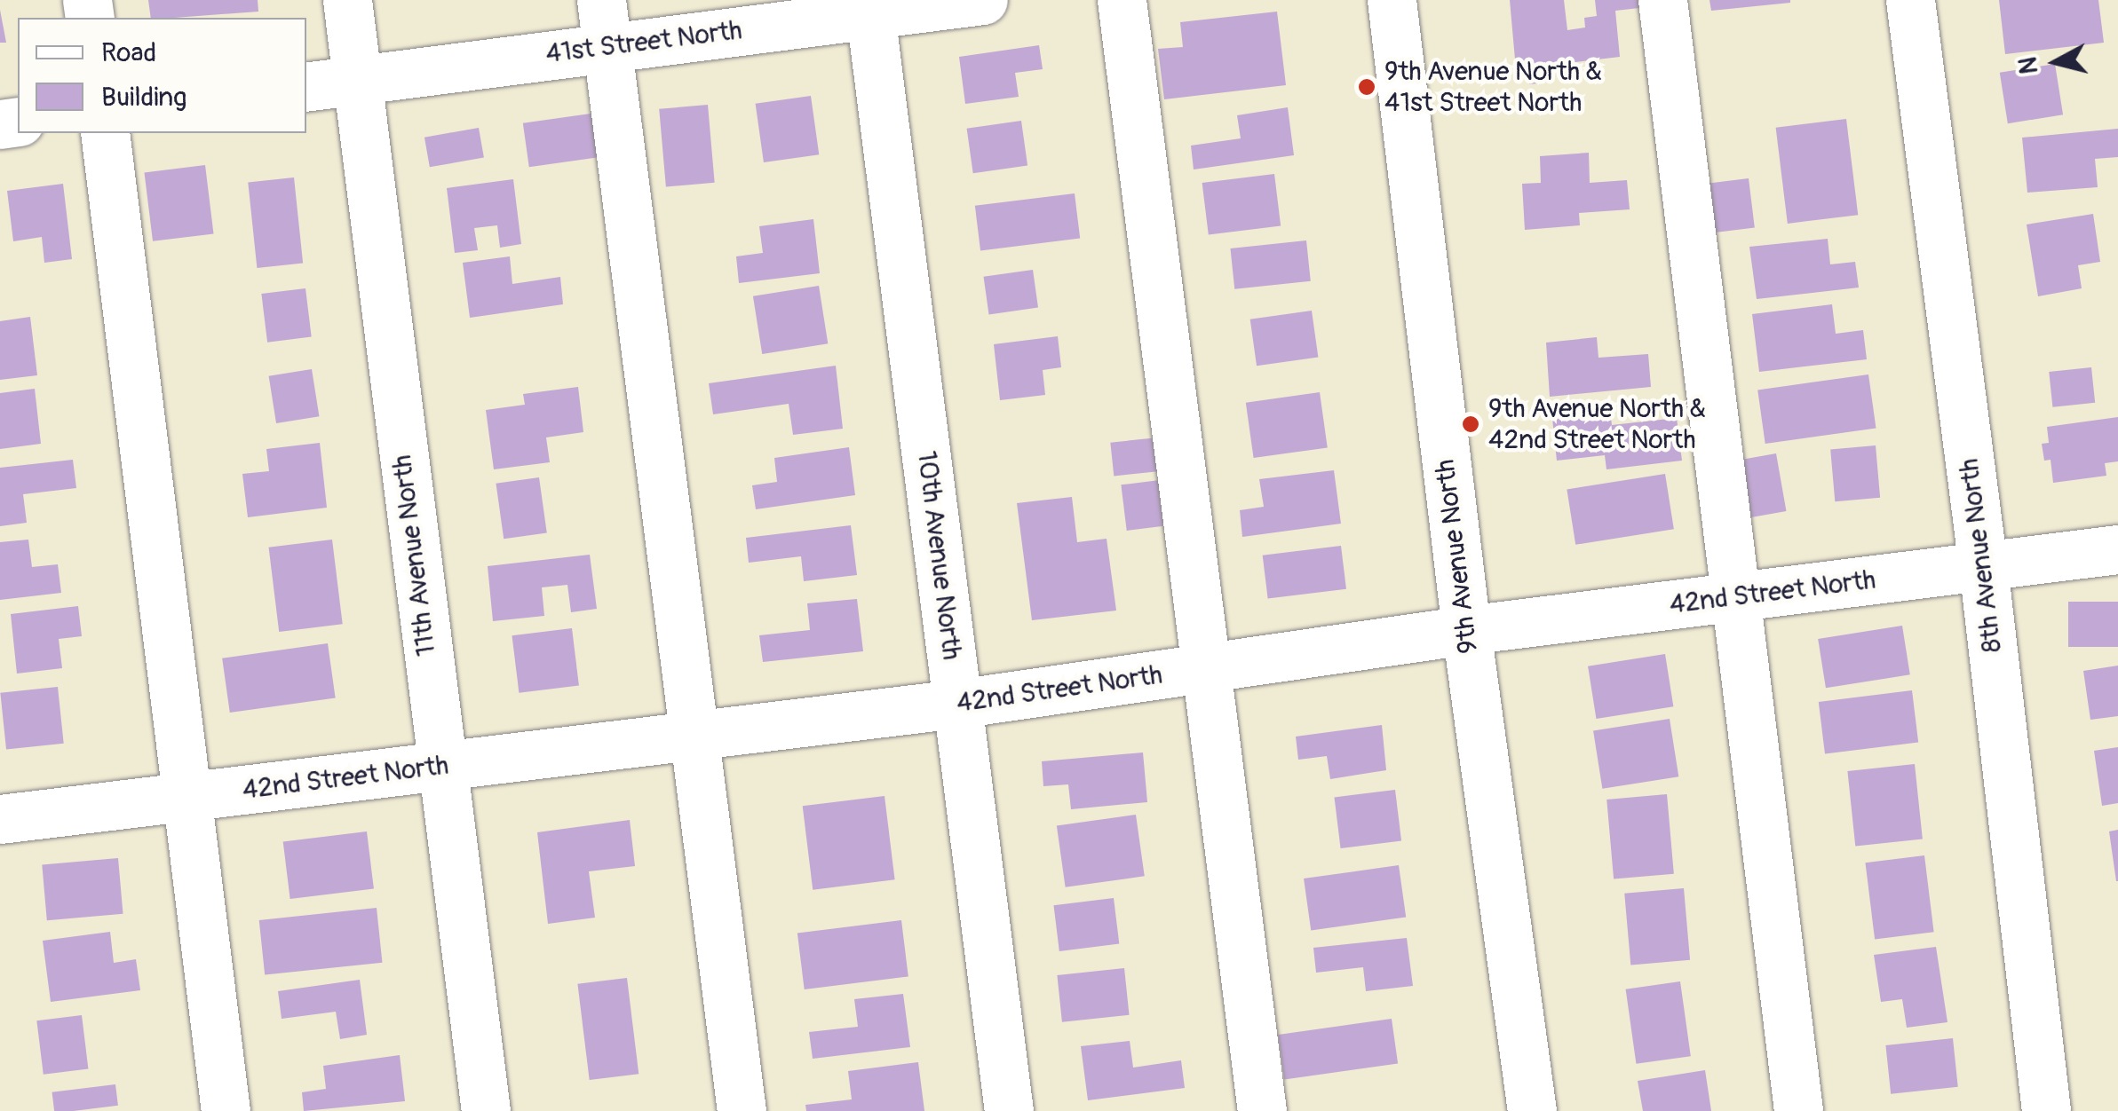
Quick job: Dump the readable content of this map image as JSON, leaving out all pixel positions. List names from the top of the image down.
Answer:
{
  "streets": {
    "street": [
      "41st Street North",
      "11th Avenue North",
      "10th Avenue North",
      "8th Avenue North",
      "9th Avenue North",
      "42nd Street North"
    ]
  },
  "crossings": [
    ["41st Street North", "11th Avenue North"],
    ["41st Street North", "10th Avenue North"],
    ["11th Avenue North", "42nd Street North"],
    ["10th Avenue North", "42nd Street North"],
    ["8th Avenue North", "42nd Street North"],
    ["9th Avenue North", "42nd Street North"]
  ],
  "places": ["9th Avenue North & 41st Street North", "9th Avenue North & 42nd Street North"],
  "legend": ["Road", "Building"],
  "north": "left"
}
